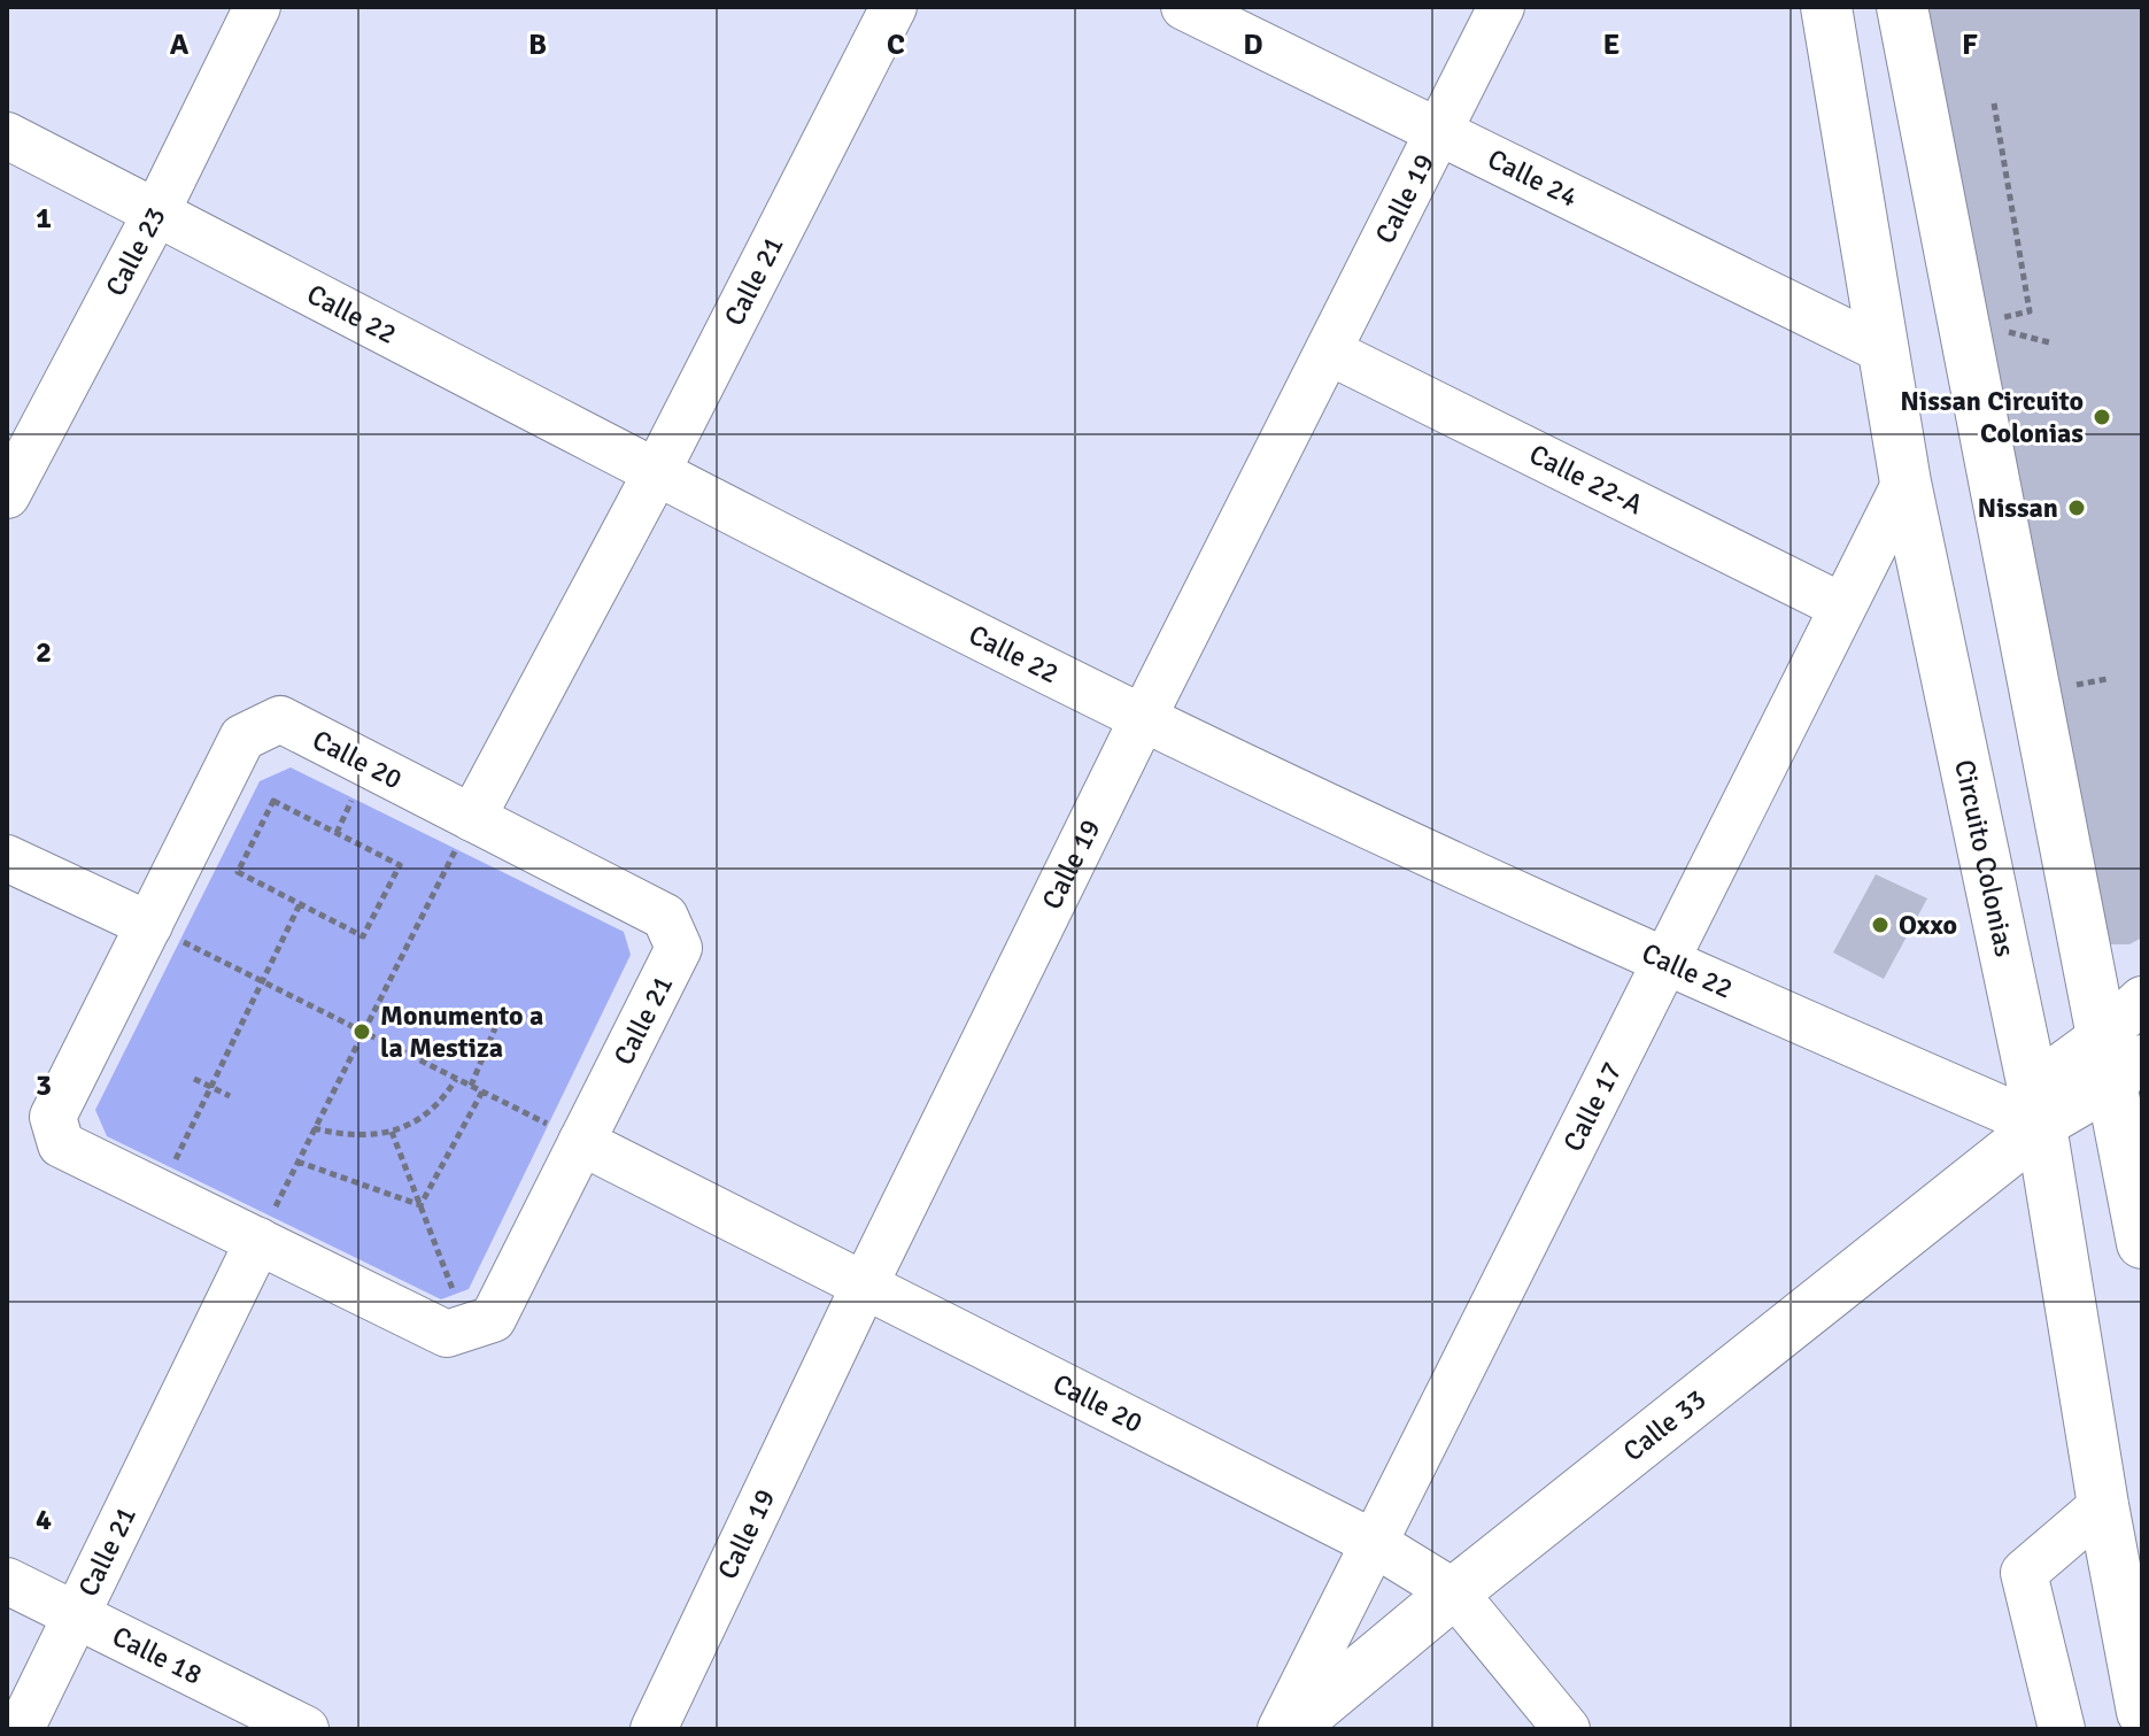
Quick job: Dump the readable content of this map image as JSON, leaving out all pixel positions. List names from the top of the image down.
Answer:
{
  "streets": {
    "main road": ["Circuito Colonias", "Calle 33"],
    "street": [
      "Calle 24",
      "Calle 19",
      "Calle 23",
      "Calle 21",
      "Calle 22",
      "Calle 22-A",
      "Calle 20",
      "Calle 17",
      "Calle 18"
    ]
  },
  "crossings": [
    ["Calle 24", "Calle 19"],
    ["Calle 24", "Circuito Colonias"],
    ["Calle 19", "Calle 22"],
    ["Calle 19", "Calle 22-A"],
    ["Calle 19", "Calle 20"],
    ["Calle 23", "Calle 22"],
    ["Calle 21", "Calle 22"],
    ["Calle 21", "Calle 20"],
    ["Calle 21", "Calle 18"],
    ["Calle 22", "Circuito Colonias"],
    ["Calle 22", "Calle 17"],
    ["Calle 22", "Calle 33"],
    ["Calle 22-A", "Calle 17"],
    ["Calle 20", "Calle 17"],
    ["Calle 20", "Calle 33"],
    ["Circuito Colonias", "Calle 17"],
    ["Circuito Colonias", "Calle 33"]
  ],
  "places": [
    "Nissan Circuito Colonias",
    "Nissan",
    "Oxxo",
    "Monumento a la Mestiza"
  ],
  "grid": {
    "columns": [
      "A",
      "B",
      "C",
      "D",
      "E",
      "F"
    ],
    "rows": [
      "1",
      "2",
      "3",
      "4"
    ]
  }
}
